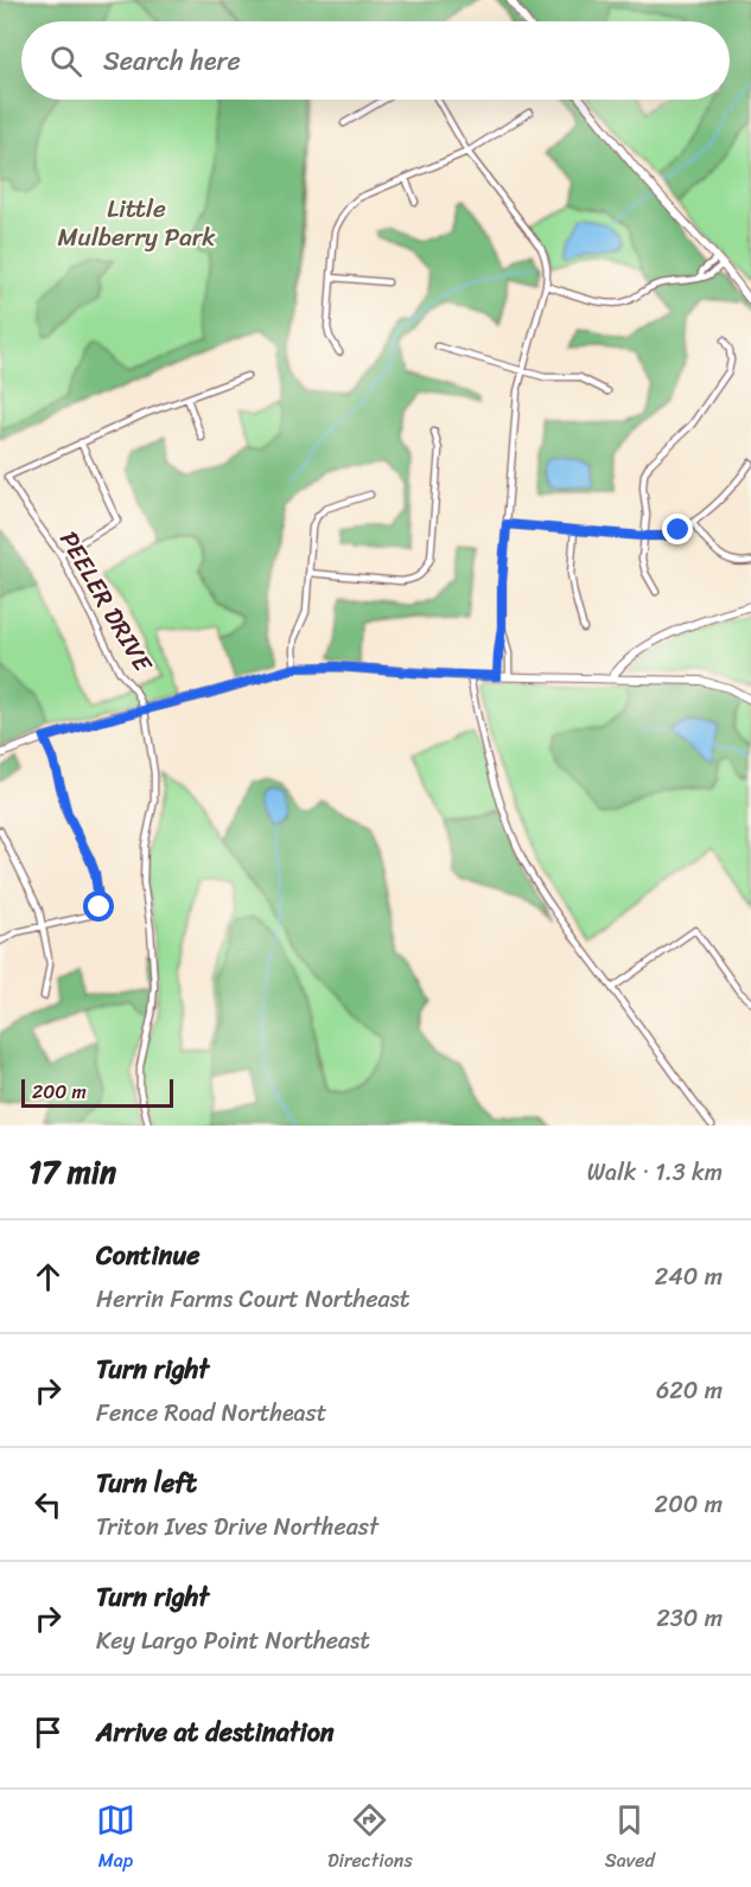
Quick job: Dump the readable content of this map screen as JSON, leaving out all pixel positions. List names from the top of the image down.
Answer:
{
  "streets": {
    "street": ["PEELER DRIVE"]
  },
  "parks": ["Little Mulberry Park"],
  "scale_bar": "200 m",
  "page": {
    "search": "Search here",
    "scale": "200 m",
    "heading": ["17 min", "Walk · 1.3 km"],
    "list": [
      ["Continue", "Herrin Farms Court Northeast", "240 m"],
      ["Turn right", "Fence Road Northeast", "620 m"],
      ["Turn left", "Triton Ives Drive Northeast", "200 m"],
      ["Turn right", "Key Largo Point Northeast", "230 m"],
      "Arrive at destination"
    ],
    "nav": ["Map", "Directions", "Saved"]
  }
}
